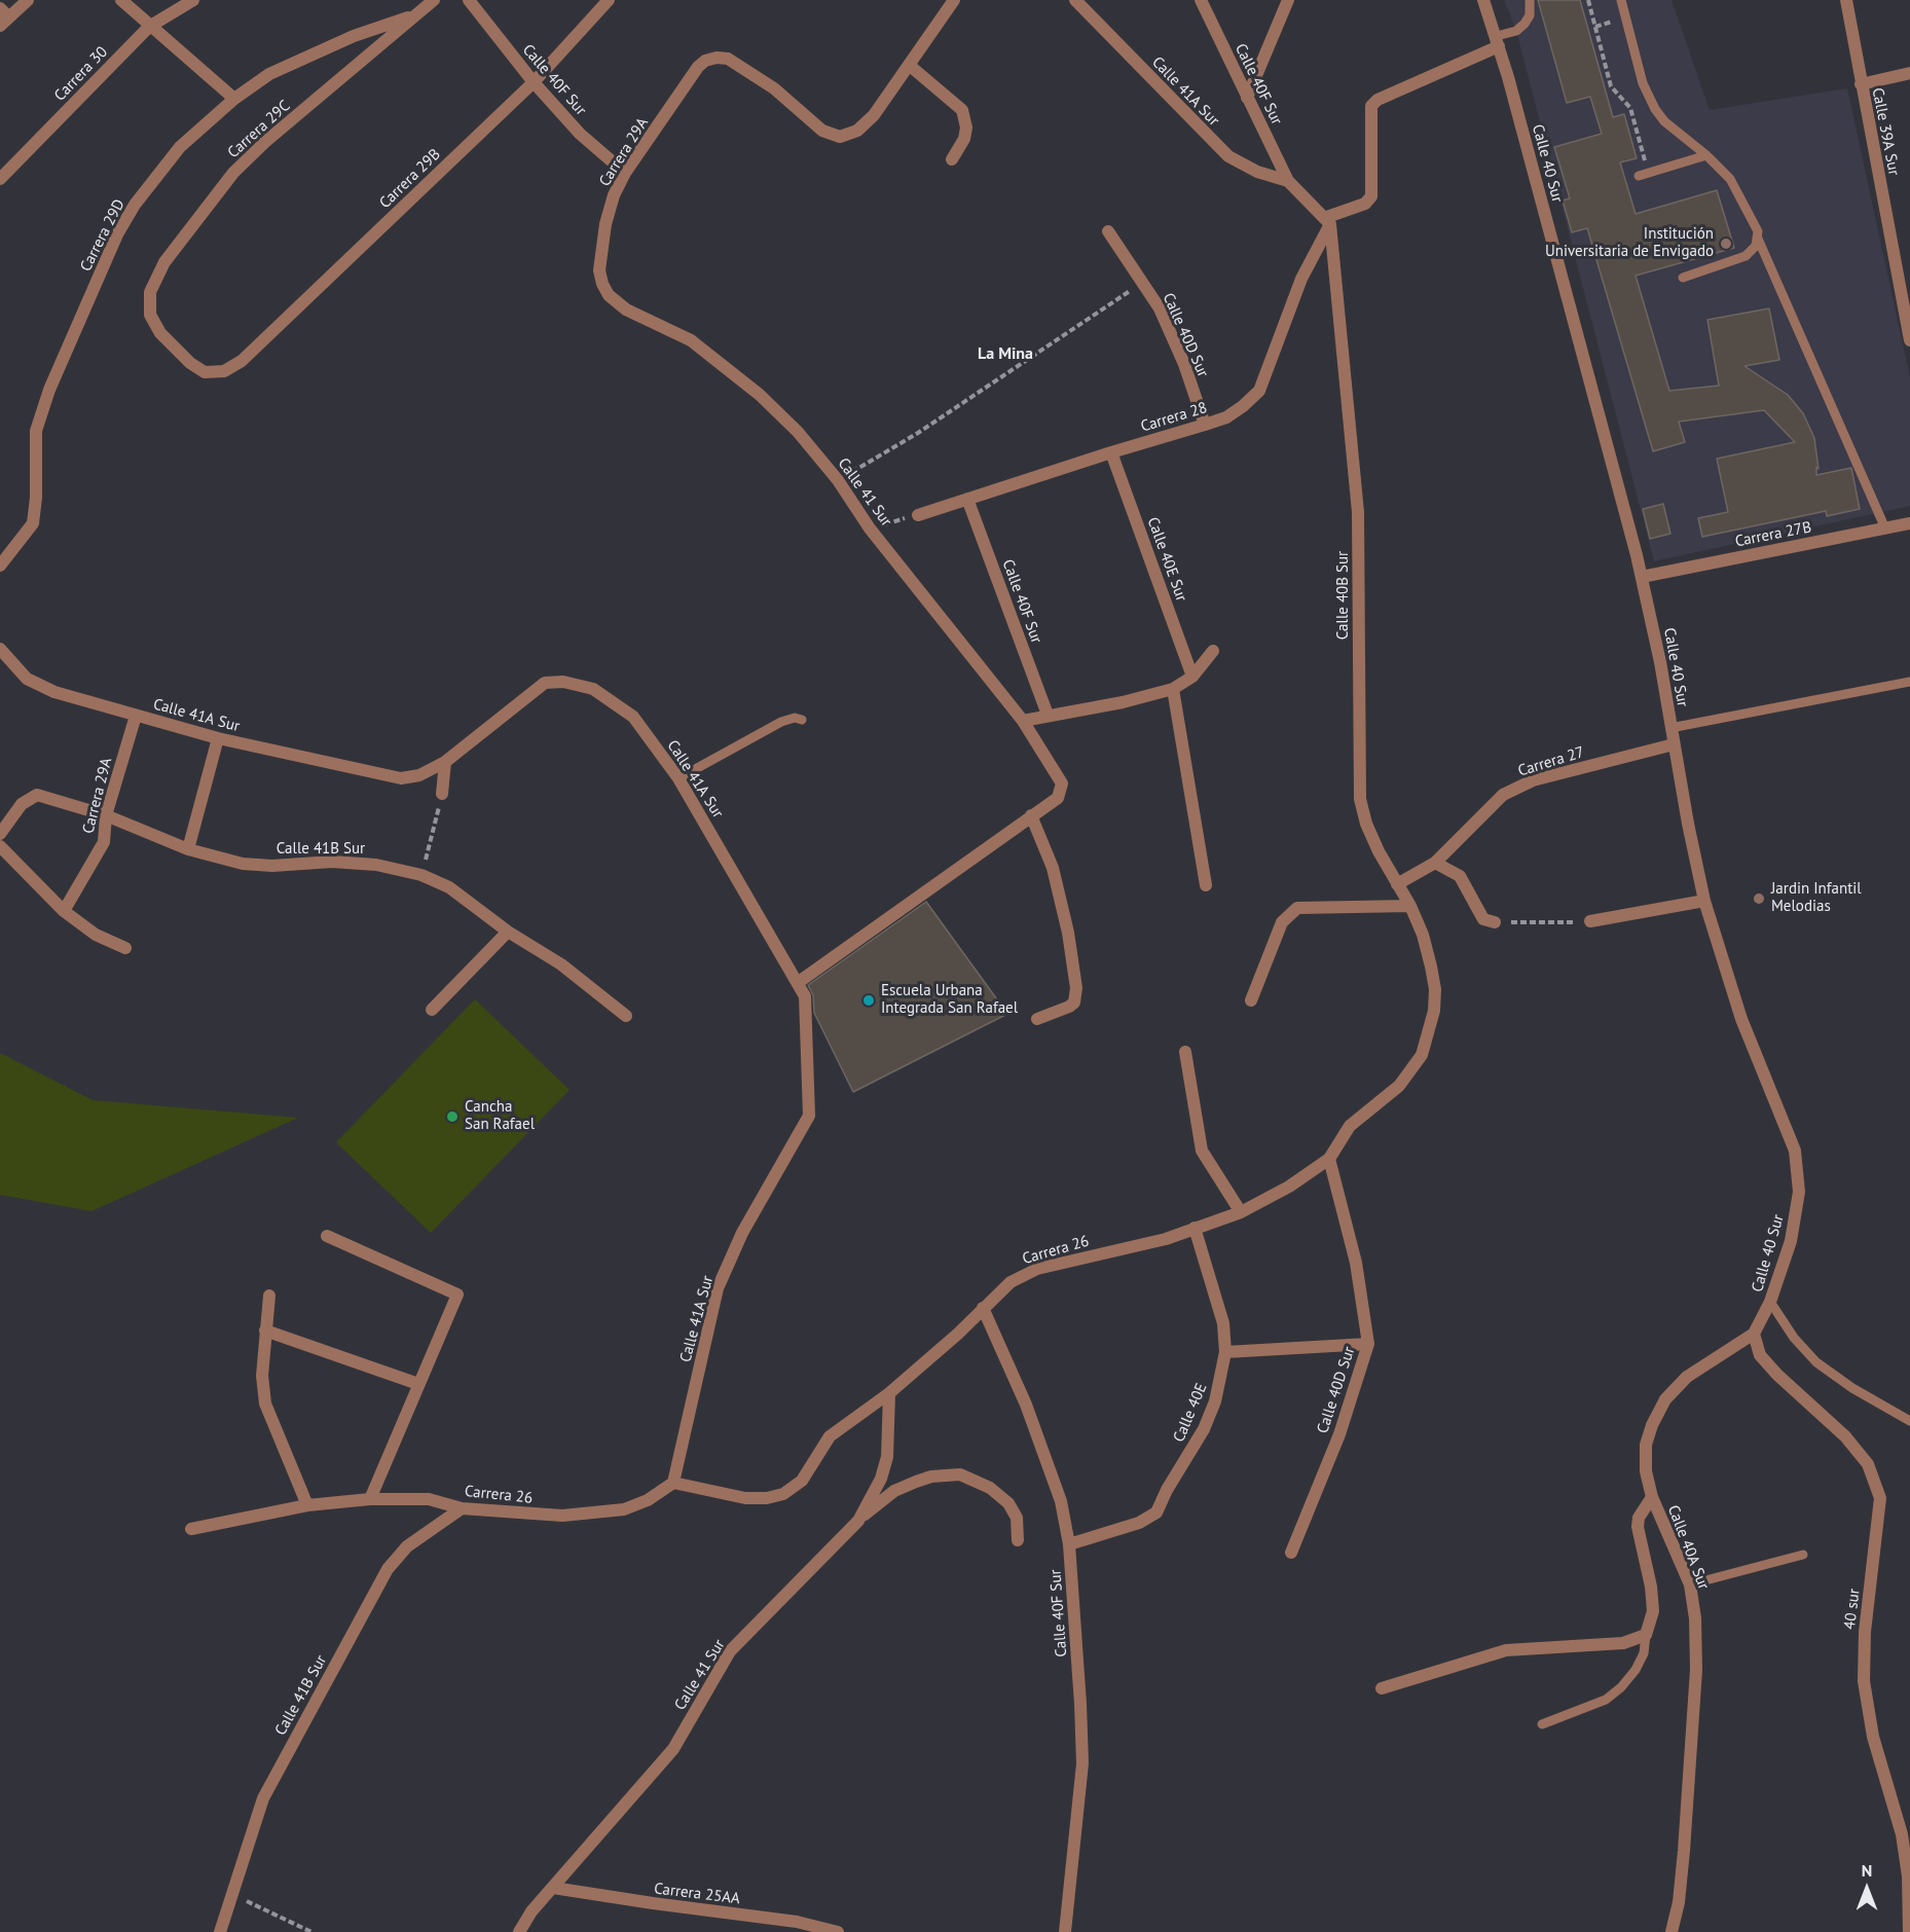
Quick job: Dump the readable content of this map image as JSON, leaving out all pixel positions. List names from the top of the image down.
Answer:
{
  "streets": {
    "street": [
      "Carrera 30",
      "Calle 40F Sur",
      "Calle 41A Sur",
      "Carrera 29C",
      "Calle 39A Sur",
      "Carrera 29A",
      "Calle 40 Sur",
      "Carrera 29B",
      "Carrera 29D",
      "Calle 40D Sur",
      "Carrera 28",
      "Calle 41 Sur",
      "Carrera 27B",
      "Calle 40E Sur",
      "Calle 40B Sur",
      "Carrera 27",
      "Calle 41B Sur",
      "Carrera 26",
      "Calle 40E",
      "Calle 40A Sur",
      "40 sur",
      "Carrera 25AA"
    ]
  },
  "crossings": [
    ["Calle 40F Sur", "Calle 41A Sur"],
    ["Calle 40F Sur", "Carrera 29A"],
    ["Calle 40F Sur", "Carrera 29B"],
    ["Calle 40F Sur", "Carrera 28"],
    ["Calle 40F Sur", "Carrera 26"],
    ["Calle 40F Sur", "Calle 40E"],
    ["Calle 41A Sur", "Carrera 29A"],
    ["Calle 41A Sur", "Carrera 26"],
    ["Carrera 29C", "Carrera 29B"],
    ["Carrera 29C", "Carrera 29D"],
    ["Carrera 29A", "Calle 41 Sur"],
    ["Carrera 29A", "Calle 41B Sur"],
    ["Calle 40 Sur", "Carrera 27B"],
    ["Calle 40 Sur", "Carrera 27"],
    ["Calle 40 Sur", "Calle 40A Sur"],
    ["Calle 40 Sur", "40 sur"],
    ["Calle 40D Sur", "Carrera 28"],
    ["Calle 40D Sur", "Carrera 26"],
    ["Carrera 28", "Calle 40E Sur"],
    ["Carrera 28", "Calle 40B Sur"],
    ["Calle 41 Sur", "Carrera 26"],
    ["Calle 41 Sur", "Carrera 25AA"],
    ["Calle 40B Sur", "Carrera 27"],
    ["Calle 40B Sur", "Carrera 26"],
    ["Calle 41B Sur", "Carrera 26"],
    ["Carrera 26", "Calle 40E"],
    ["Calle 40A Sur", "40 sur"]
  ],
  "districts": ["La Mina"],
  "places": [
    "Institución Universitaria de Envigado",
    "Jardin Infantil Melodias",
    "Escuela Urbana Integrada San Rafael",
    "Cancha San Rafael"
  ],
  "north": "top"
}
